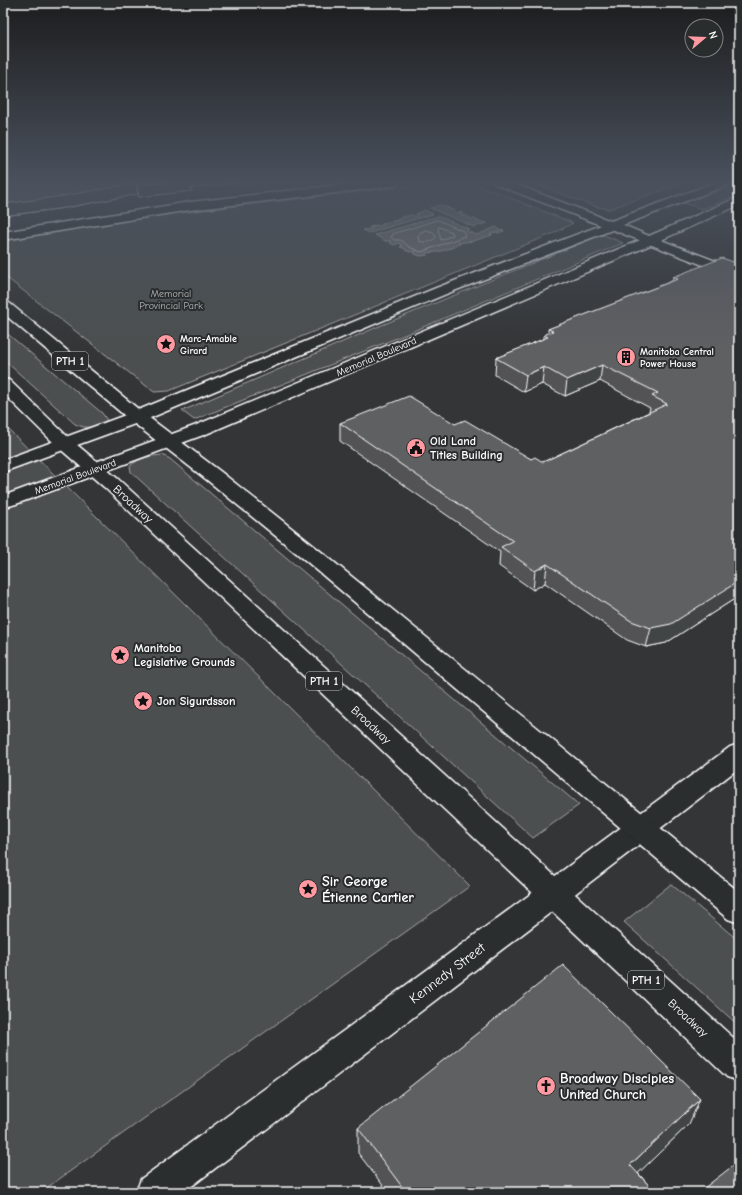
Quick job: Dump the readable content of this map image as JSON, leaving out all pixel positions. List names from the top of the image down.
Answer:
{
  "streets": {
    "main road": [
      "Memorial Boulevard",
      "PTH 1",
      "Broadway",
      "Kennedy Street"
    ]
  },
  "crossings": [
    ["Memorial Boulevard", "PTH 1"],
    ["Memorial Boulevard", "Broadway"],
    ["PTH 1", "Kennedy Street"],
    ["Broadway", "Kennedy Street"]
  ],
  "parks": ["Memorial Provincial Park"],
  "places": {
    "place": [
      "Marc-Amable Girard",
      "Manitoba Legislative Grounds",
      "Jon Sigurdsson",
      "Sir George Étienne Cartier"
    ],
    "building": ["Manitoba Central Power House"],
    "public building": ["Old Land Titles Building"],
    "church": ["Broadway Disciples United Church"]
  },
  "north": "right"
}
